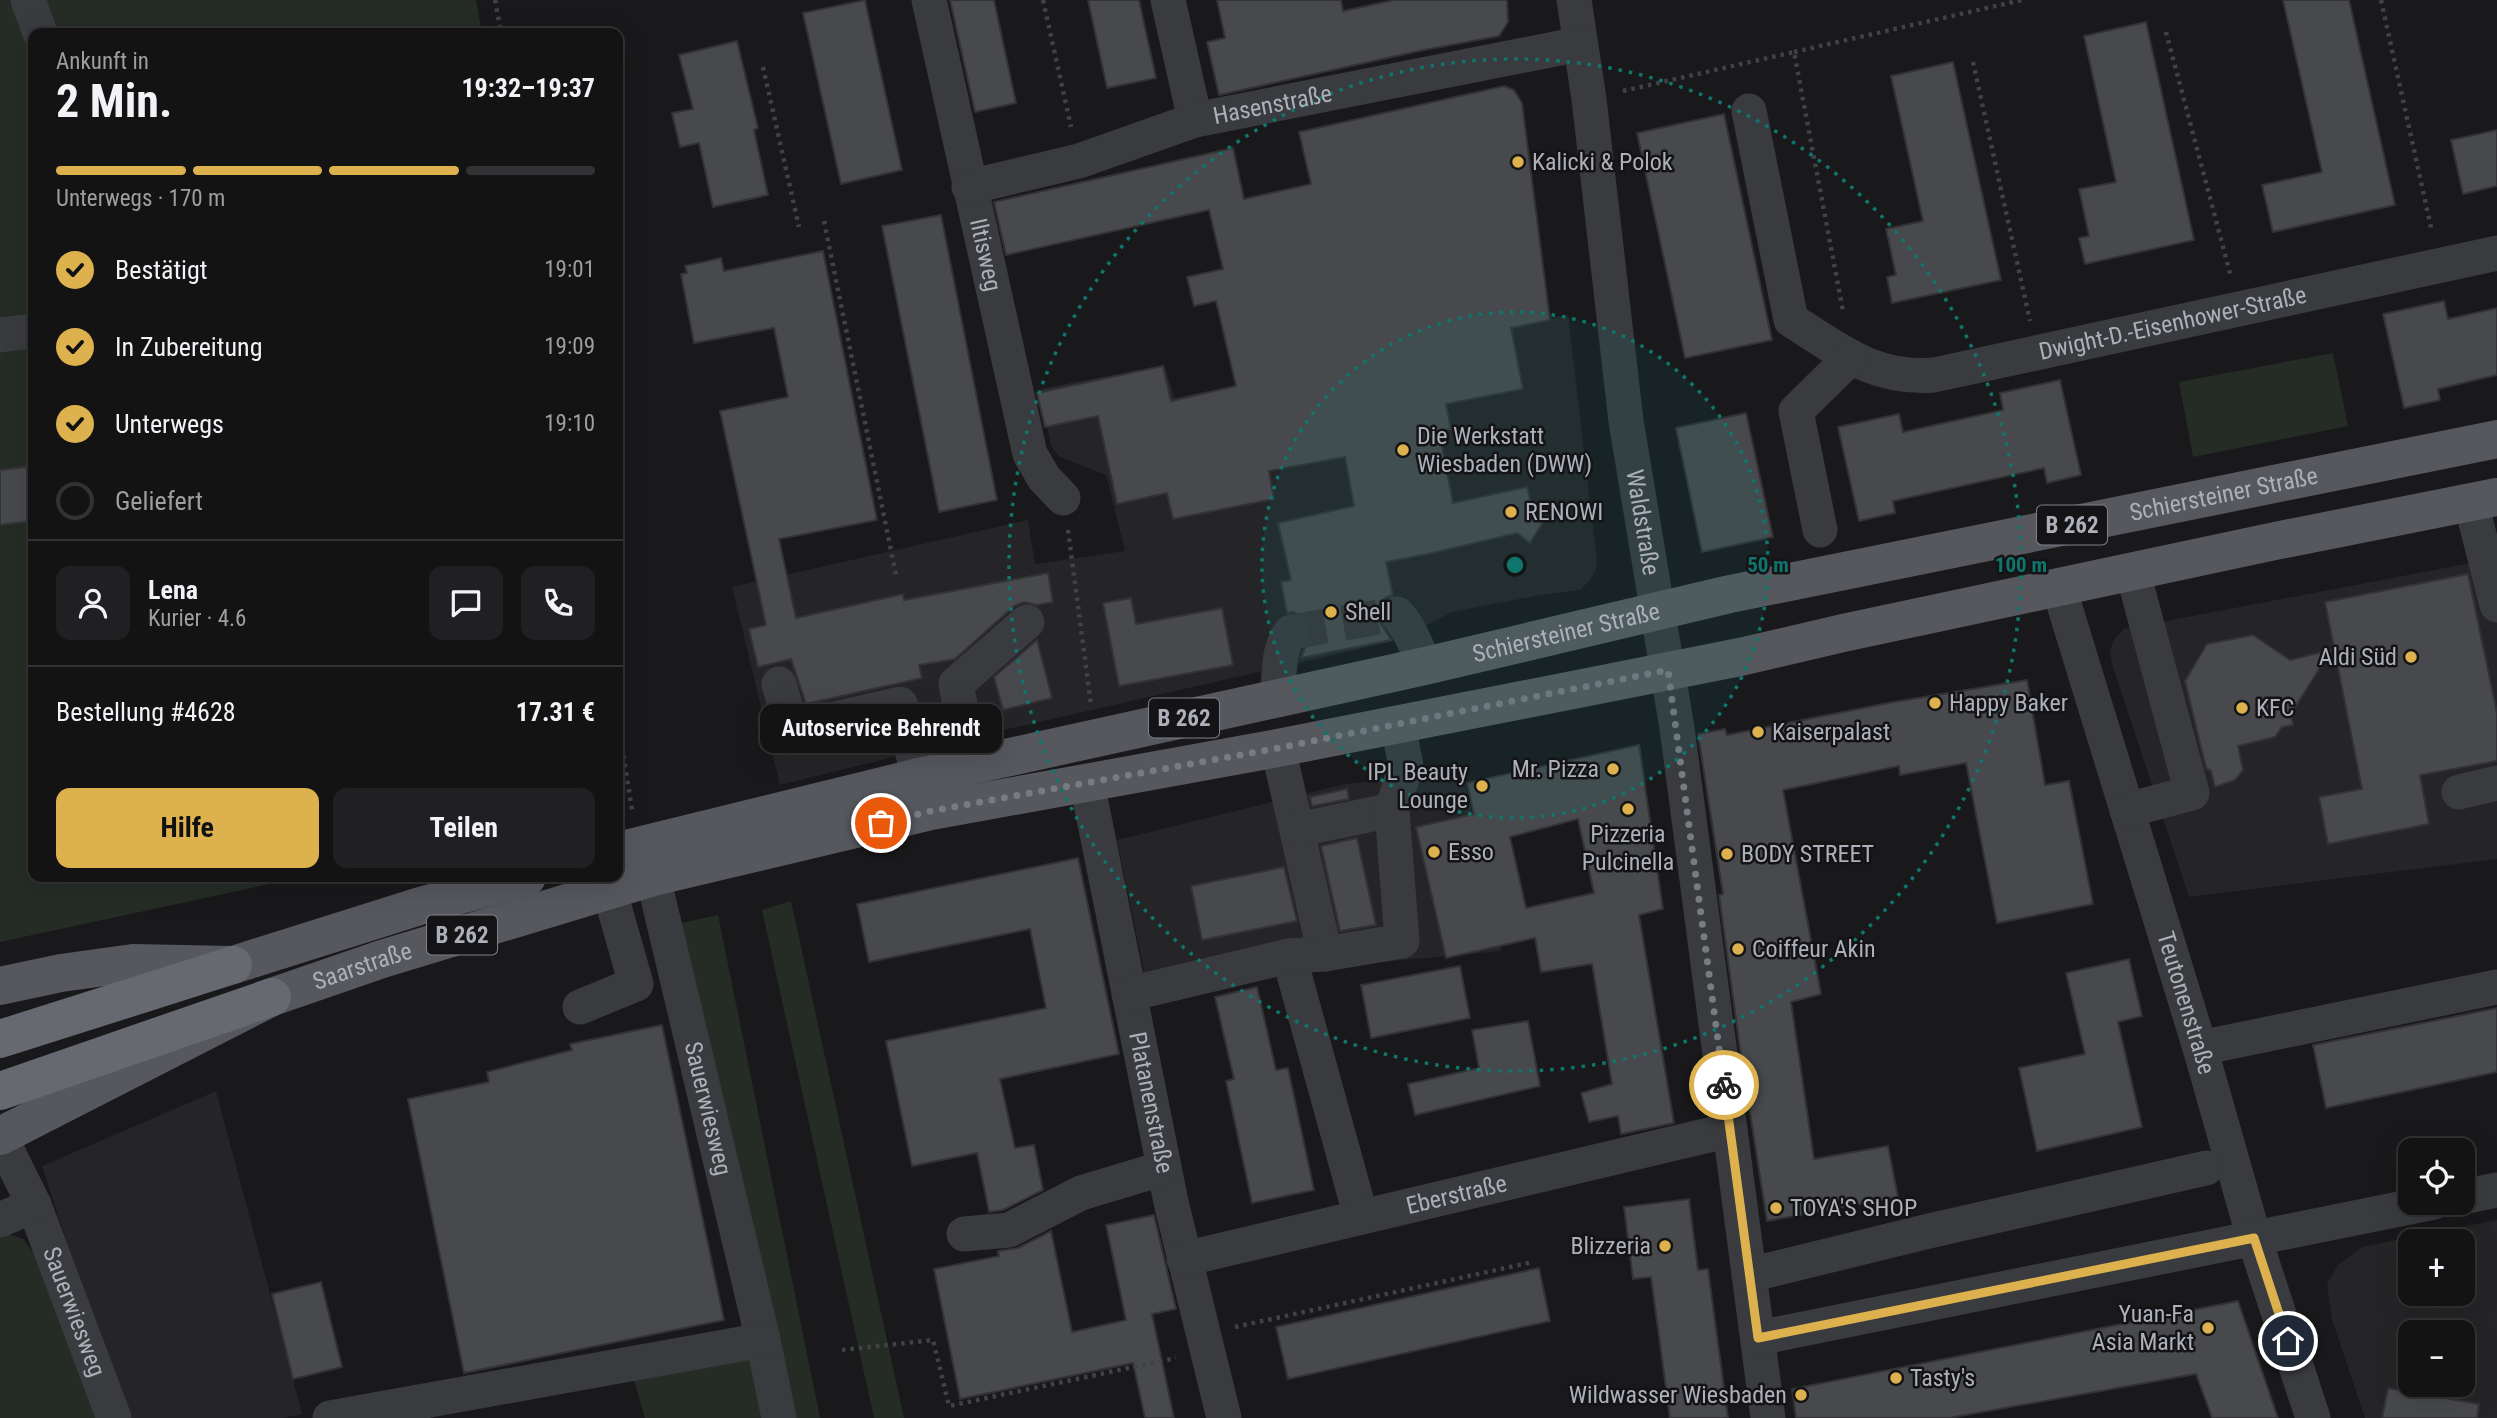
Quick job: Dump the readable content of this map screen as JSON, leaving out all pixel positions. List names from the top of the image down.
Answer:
{
  "streets": {
    "highway": ["B 262"],
    "main road": ["Schiersteiner Straße", "Saarstraße"],
    "street": [
      "Hasenstraße",
      "Iltisweg",
      "Dwight-D.-Eisenhower-Straße",
      "Waldstraße",
      "Teutonenstraße",
      "Platanenstraße",
      "Sauerwiesweg",
      "Eberstraße"
    ]
  },
  "crossings": [
    ["Hasenstraße", "Iltisweg"],
    ["Hasenstraße", "Waldstraße"],
    ["Schiersteiner Straße", "Waldstraße"],
    ["Schiersteiner Straße", "B 262"],
    ["Schiersteiner Straße", "Saarstraße"],
    ["Schiersteiner Straße", "Sauerwiesweg"],
    ["Waldstraße", "B 262"],
    ["Waldstraße", "Eberstraße"],
    ["B 262", "Saarstraße"],
    ["B 262", "Teutonenstraße"],
    ["B 262", "Platanenstraße"],
    ["B 262", "Sauerwiesweg"],
    ["Saarstraße", "Sauerwiesweg"],
    ["Platanenstraße", "Eberstraße"]
  ],
  "places": [
    "Kalicki & Polok",
    "Die Werkstatt Wiesbaden (DWW)",
    "RENOWI",
    "Shell",
    "Aldi Süd",
    "Happy Baker",
    "KFC",
    "Kaiserpalast",
    "Mr. Pizza",
    "IPL Beauty Lounge",
    "Pizzeria Pulcinella",
    "Autoservice Behrendt",
    "Esso",
    "BODY STREET",
    "Coiffeur Akin",
    "TOYA'S SHOP",
    "Blizzeria",
    "Yuan-Fa Asia Markt",
    "Tasty's",
    "Wildwasser Wiesbaden"
  ],
  "page": {
    "heading": ["2 Min.", "Ankunft in", "19:32–19:37"],
    "panel": [
      "Lena",
      "Kurier · 4.6",
      "Bestellung #4628",
      "17.31 €"
    ],
    "bar": "Unterwegs · 170 m",
    "list": [
      ["Bestätigt", "19:01"],
      ["In Zubereitung", "19:09"],
      ["Unterwegs", "19:10"],
      "Geliefert"
    ],
    "bubble": "Autoservice Behrendt",
    "buttons": ["Hilfe", "Teilen"],
    "map_buttons": ["+", "−"]
  },
  "rings": ["50 m", "100 m"]
}
